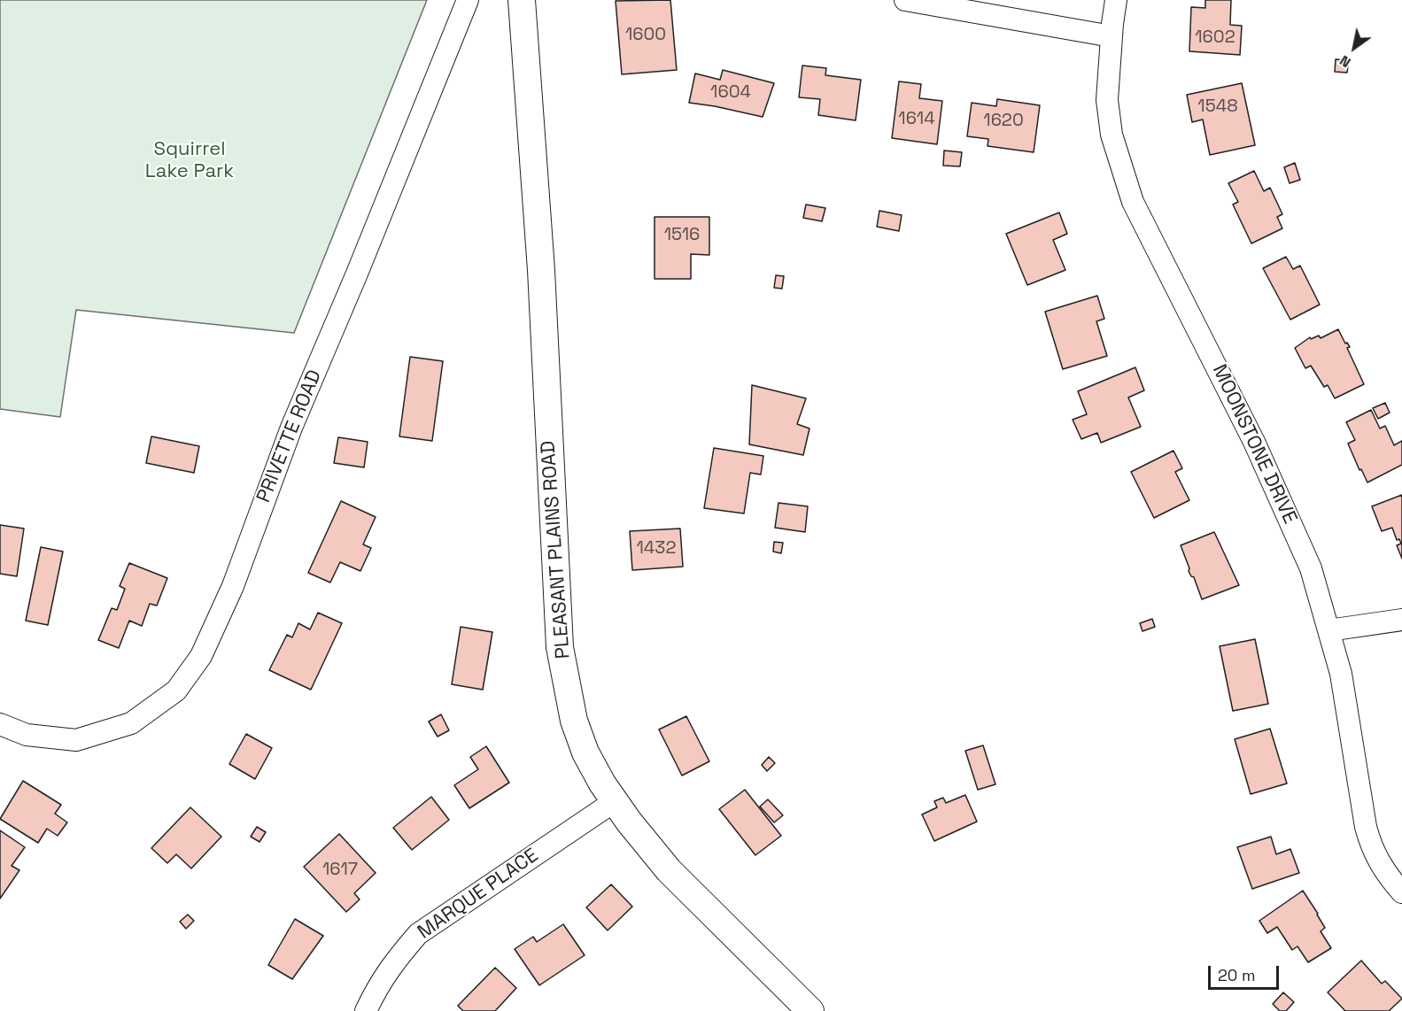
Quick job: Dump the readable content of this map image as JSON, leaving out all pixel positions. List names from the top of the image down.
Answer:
{
  "streets": {
    "street": [
      "PRIVETTE ROAD",
      "MOONSTONE DRIVE",
      "PLEASANT PLAINS ROAD",
      "MARQUE PLACE"
    ]
  },
  "crossings": [
    ["PLEASANT PLAINS ROAD", "MARQUE PLACE"]
  ],
  "parks": ["Squirrel Lake Park"],
  "house_numbers": [
    "1600",
    "1602",
    "1604",
    "1548",
    "1614",
    "1620",
    "1516",
    "1432",
    "1617"
  ],
  "scale_bar": "20 m",
  "north": "bottom left"
}
